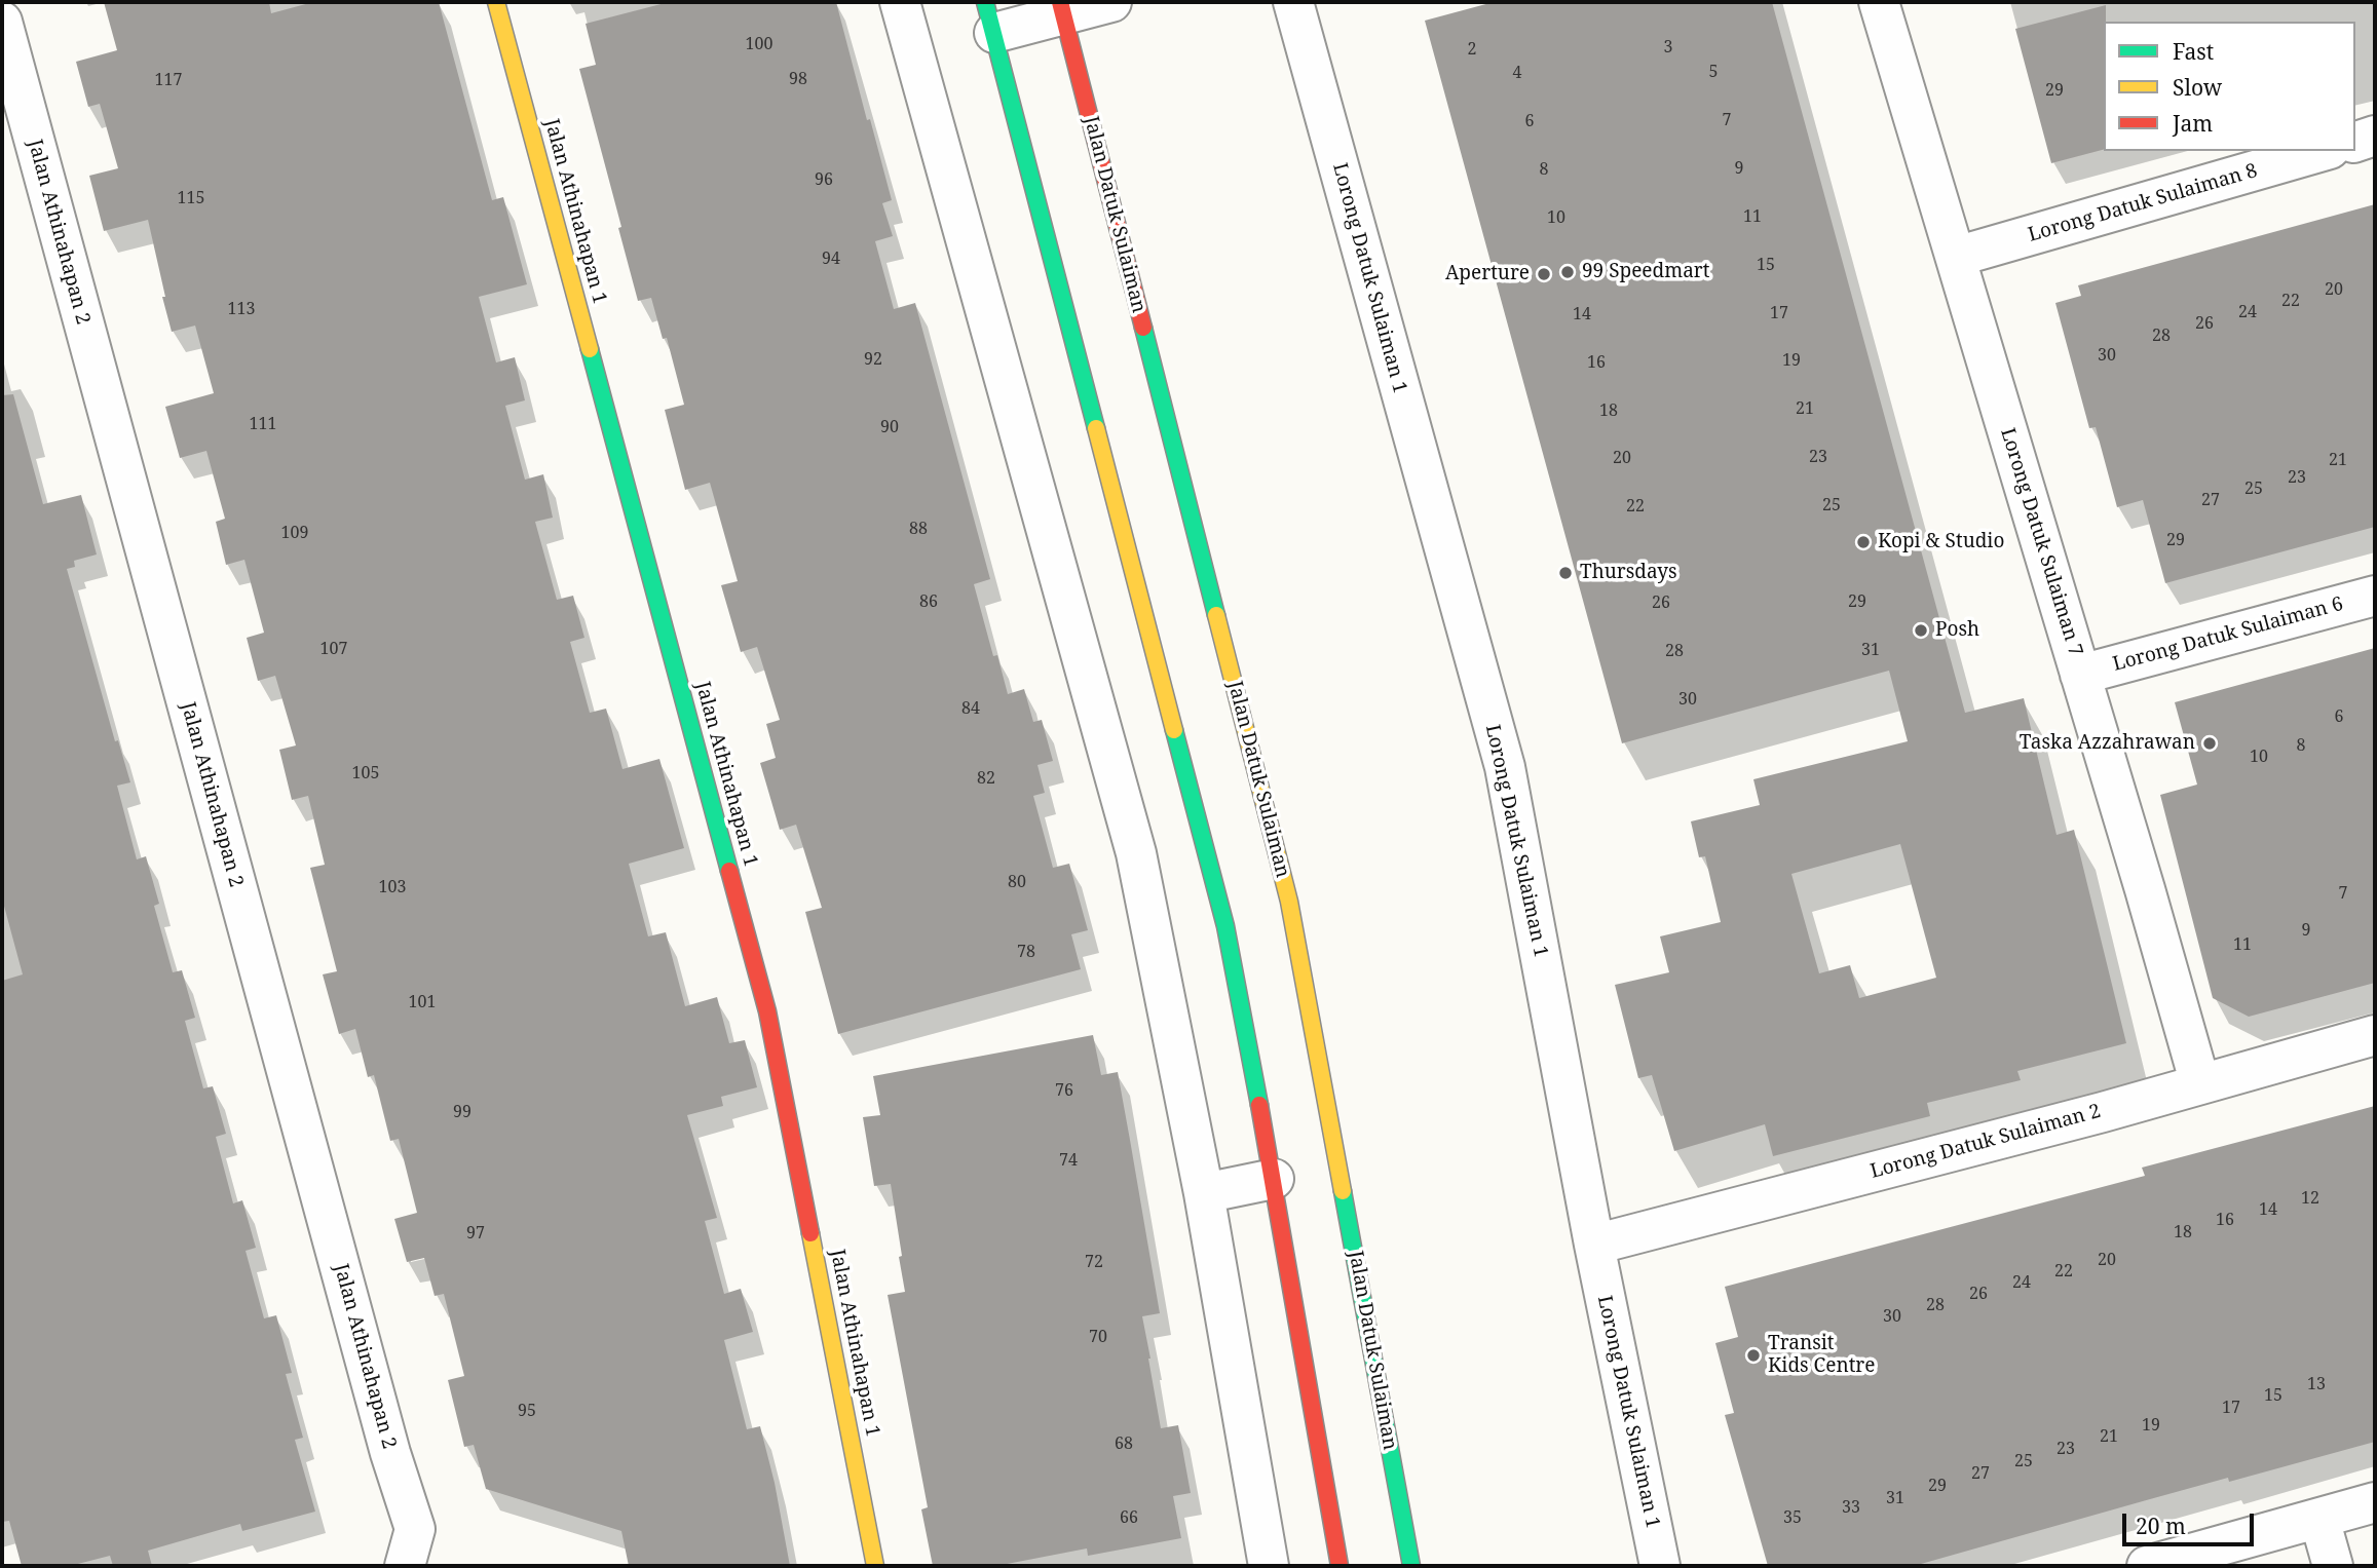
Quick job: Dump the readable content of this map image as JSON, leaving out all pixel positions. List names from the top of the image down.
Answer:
{
  "streets": {
    "main road": ["Jalan Athinahapan 1", "Jalan Datuk Sulaiman"],
    "street": [
      "Lorong Datuk Sulaiman 8",
      "Jalan Athinahapan 2",
      "Lorong Datuk Sulaiman 1",
      "Lorong Datuk Sulaiman 7",
      "Lorong Datuk Sulaiman 6",
      "Lorong Datuk Sulaiman 2"
    ]
  },
  "crossings": [
    ["Lorong Datuk Sulaiman 8", "Lorong Datuk Sulaiman 7"],
    ["Lorong Datuk Sulaiman 1", "Lorong Datuk Sulaiman 2"],
    ["Lorong Datuk Sulaiman 7", "Lorong Datuk Sulaiman 6"],
    ["Lorong Datuk Sulaiman 7", "Lorong Datuk Sulaiman 2"]
  ],
  "places": [
    "99 Speedmart",
    "Aperture",
    "Kopi & Studio",
    "Thursdays",
    "Posh",
    "Taska Azzahrawan",
    "Transit Kids Centre"
  ],
  "house_numbers": [
    "100",
    "3",
    "2",
    "5",
    "4",
    "98",
    "117",
    "29",
    "7",
    "6",
    "9",
    "8",
    "96",
    "115",
    "11",
    "10",
    "94",
    "15",
    "20",
    "22",
    "113",
    "24",
    "17",
    "14",
    "26",
    "28",
    "30",
    "92",
    "19",
    "16",
    "21",
    "18",
    "111",
    "90",
    "23",
    "20",
    "21",
    "23",
    "25",
    "27",
    "25",
    "22",
    "88",
    "109",
    "29",
    "86",
    "29",
    "26",
    "107",
    "31",
    "28",
    "30",
    "84",
    "6",
    "8",
    "10",
    "105",
    "82",
    "80",
    "103",
    "7",
    "9",
    "11",
    "78",
    "101",
    "76",
    "99",
    "74",
    "12",
    "14",
    "16",
    "18",
    "97",
    "20",
    "72",
    "22",
    "24",
    "26",
    "28",
    "30",
    "70",
    "13",
    "15",
    "17",
    "95",
    "19",
    "21",
    "68",
    "23",
    "25",
    "27",
    "29",
    "31",
    "33",
    "66",
    "35"
  ],
  "legend": ["Fast", "Slow", "Jam"],
  "scale_bar": "20 m"
}
